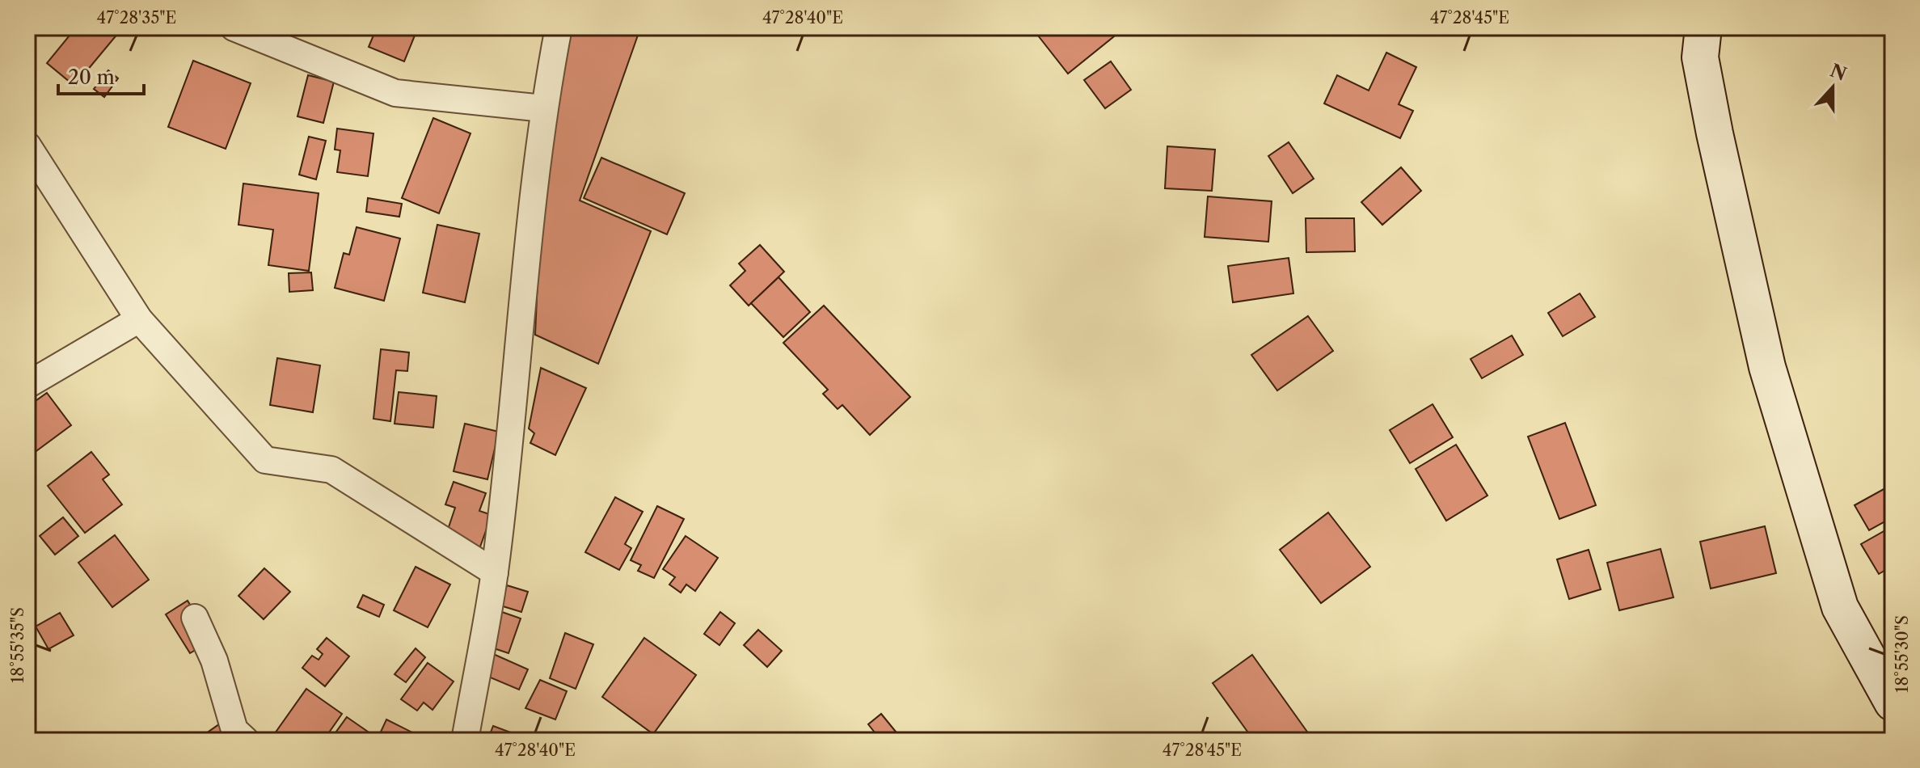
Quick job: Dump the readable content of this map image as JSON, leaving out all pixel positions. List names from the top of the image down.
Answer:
{
  "scale_bar": "20 m",
  "north": "top",
  "coordinates": [
    "47°28'35\"E",
    "47°28'40\"E",
    "47°28'45\"E",
    "18°55'35\"S",
    "18°55'30\"S"
  ]
}
